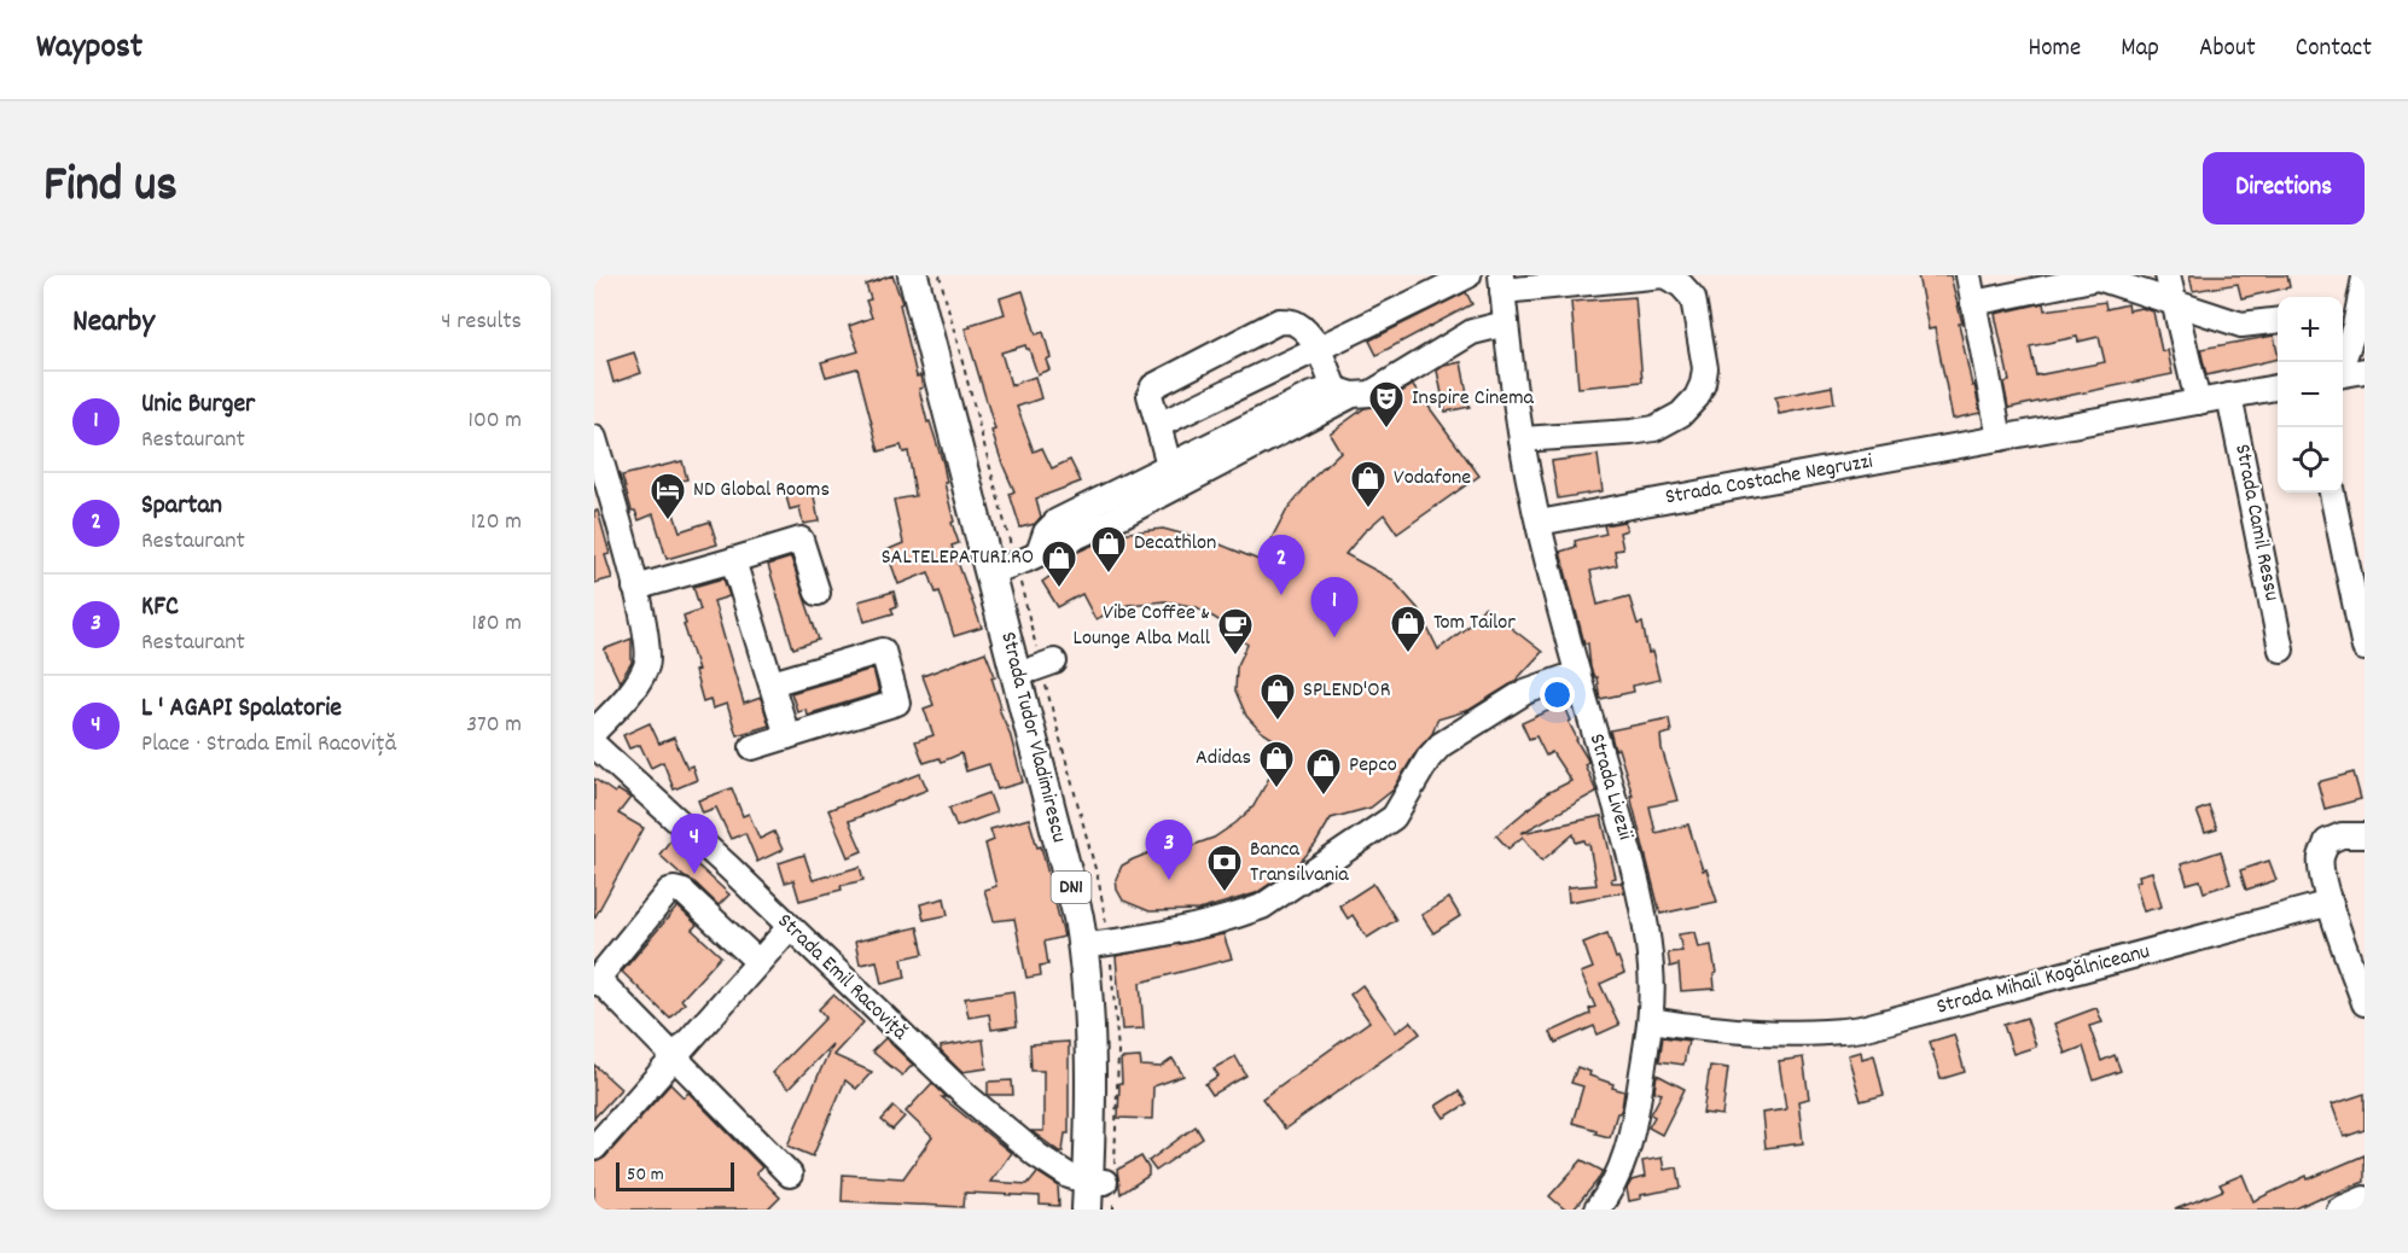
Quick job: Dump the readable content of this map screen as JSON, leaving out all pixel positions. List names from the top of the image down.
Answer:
{
  "streets": {
    "main road": ["Strada Tudor Vladimirescu", "DN1"],
    "street": [
      "Strada Costache Negruzzi",
      "Strada Camil Ressu",
      "Strada Livezii",
      "Strada Emil Racoviță",
      "Strada Mihail Kogălniceanu"
    ]
  },
  "crossings": [
    ["Strada Costache Negruzzi", "Strada Camil Ressu"],
    ["Strada Costache Negruzzi", "Strada Livezii"],
    ["Strada Tudor Vladimirescu", "Strada Emil Racoviță"],
    ["Strada Livezii", "Strada Mihail Kogălniceanu"]
  ],
  "places": {
    "theatre": ["Inspire Cinema"],
    "shop": [
      "Vodafone",
      "Decathlon",
      "SALTELEPATURI.RO",
      "Tom Tailor",
      "SPLEND'OR",
      "Adidas",
      "Pepco"
    ],
    "hotel": ["ND Global Rooms"],
    "cafe": ["Vibe Coffee & Lounge Alba Mall"],
    "bank": ["Banca Transilvania"]
  },
  "scale_bar": "50 m",
  "page": {
    "header": "Waypost",
    "nav": [
      "Home",
      "Map",
      "About",
      "Contact"
    ],
    "title": "Find us",
    "buttons": "Directions",
    "heading": ["Nearby", "4 results"],
    "map_buttons": ["+", "−"],
    "list": [
      {
        "mark": "1",
        "name": "Unic Burger",
        "note": "Restaurant",
        "value": "100 m"
      },
      {
        "mark": "2",
        "name": "Spartan",
        "note": "Restaurant",
        "value": "120 m"
      },
      {
        "mark": "3",
        "name": "KFC",
        "note": "Restaurant",
        "value": "180 m"
      },
      {
        "mark": "4",
        "name": "L ' AGAPI Spalatorie",
        "note": "Place · Strada Emil Racoviță",
        "value": "370 m"
      }
    ],
    "pins": [
      "2",
      "1",
      "4",
      "3"
    ],
    "scale": "50 m"
  }
}
